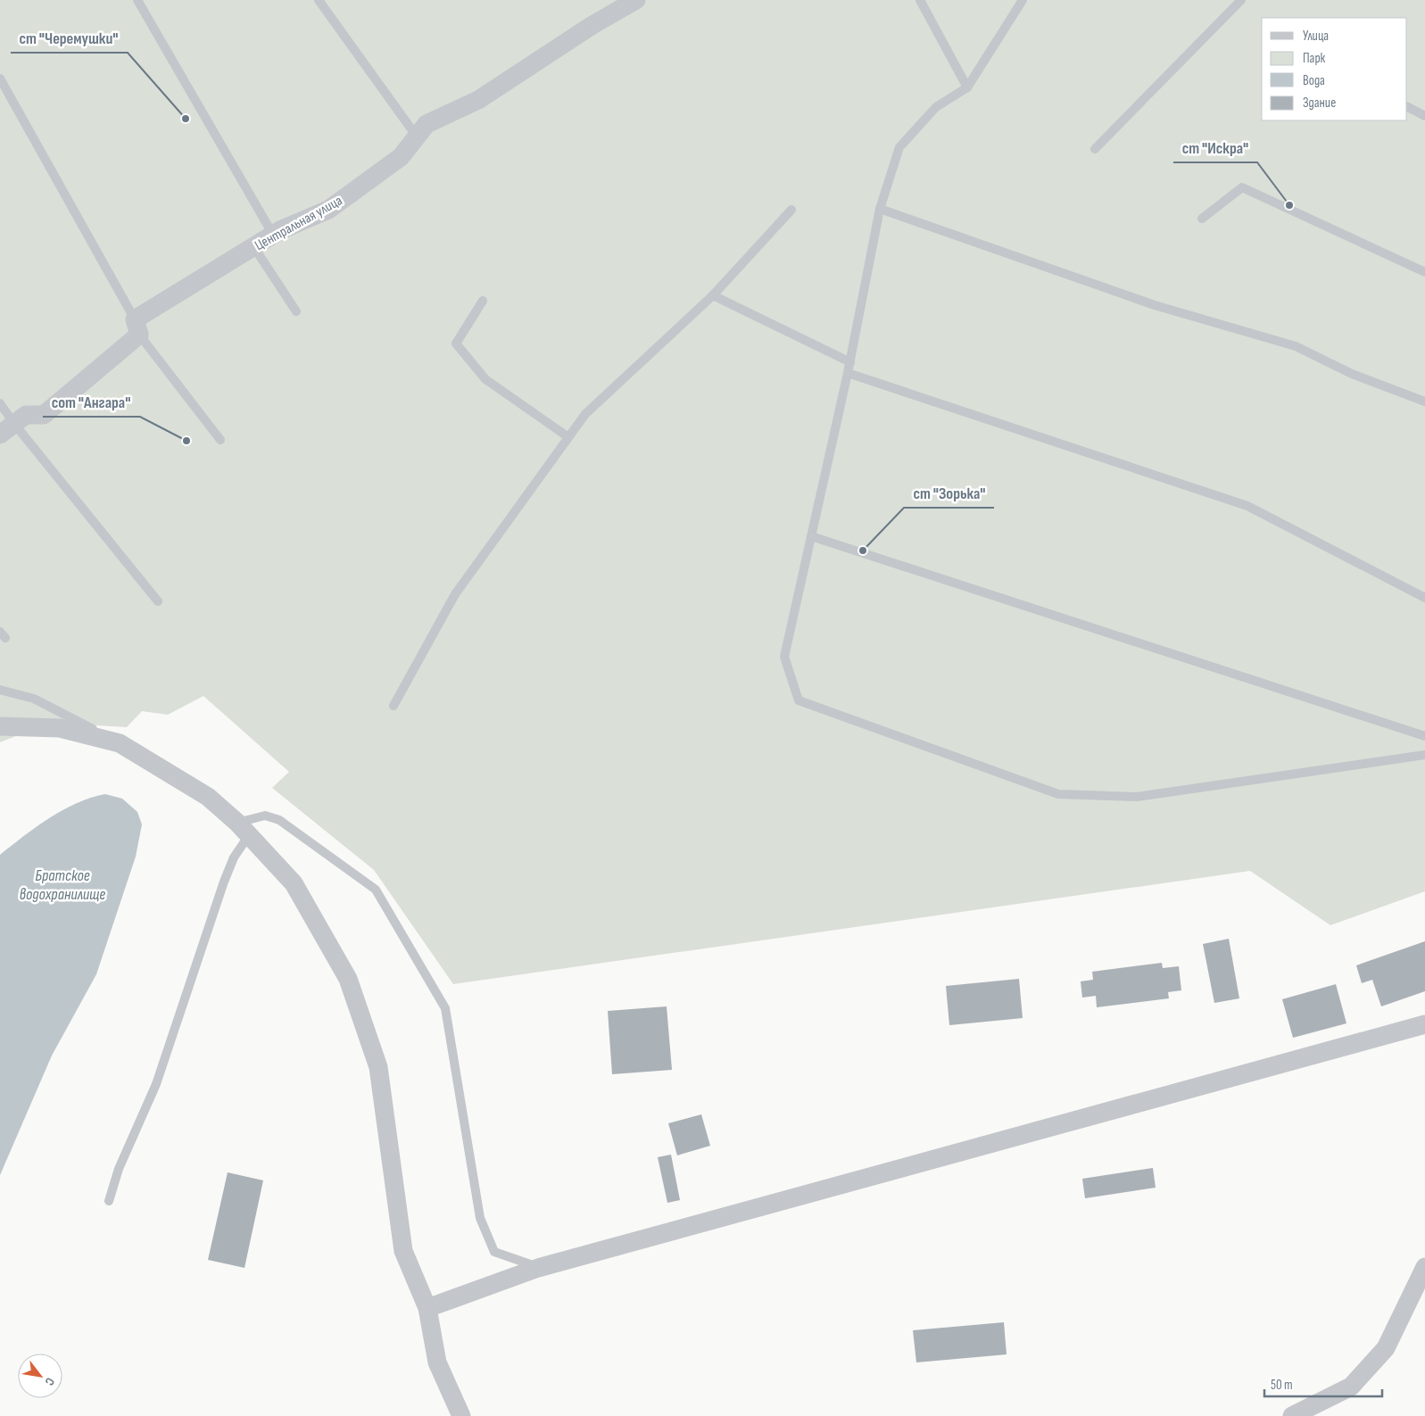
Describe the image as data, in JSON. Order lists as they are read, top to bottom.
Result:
{
  "streets": {
    "street": ["Центральная улица"]
  },
  "water": ["Братское водохранилище"],
  "places": [
    "ст \"Черемушки\"",
    "ст \"Искра\"",
    "сот \"Ангара\"",
    "ст \"Зорька\""
  ],
  "legend": [
    "Улица",
    "Парк",
    "Вода",
    "Здание"
  ],
  "scale_bar": "50 m",
  "north": "bottom right"
}
